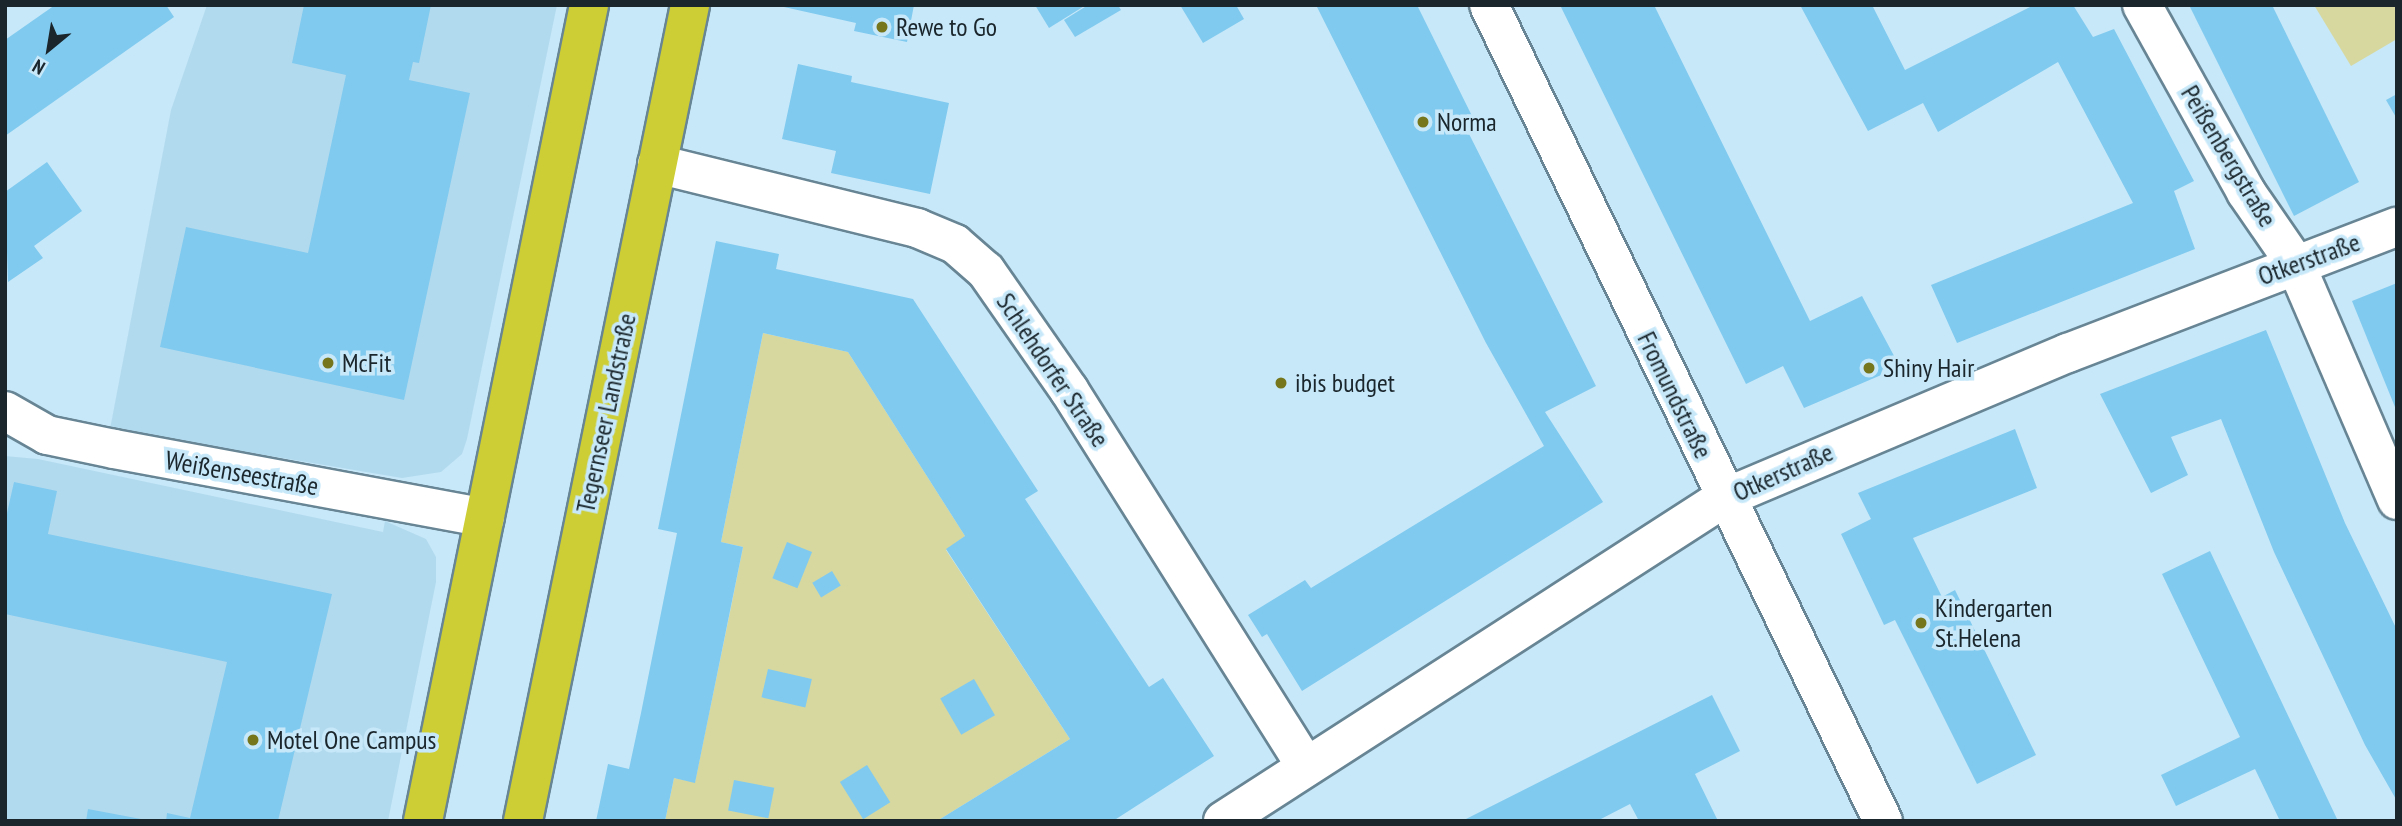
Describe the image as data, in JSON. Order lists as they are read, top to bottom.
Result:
{
  "streets": {
    "highway": ["Tegernseer Landstraße"],
    "street": [
      "Peißenbergstraße",
      "Otkerstraße",
      "Schlehdorfer Straße",
      "Fromundstraße",
      "Weißenseestraße"
    ]
  },
  "crossings": [
    ["Peißenbergstraße", "Otkerstraße"],
    ["Otkerstraße", "Schlehdorfer Straße"],
    ["Otkerstraße", "Fromundstraße"],
    ["Schlehdorfer Straße", "Tegernseer Landstraße"]
  ],
  "places": [
    "Rewe to Go",
    "Norma",
    "McFit",
    "Shiny Hair",
    "ibis budget",
    "Kindergarten St.Helena",
    "Motel One Campus"
  ],
  "north": "bottom left"
}
